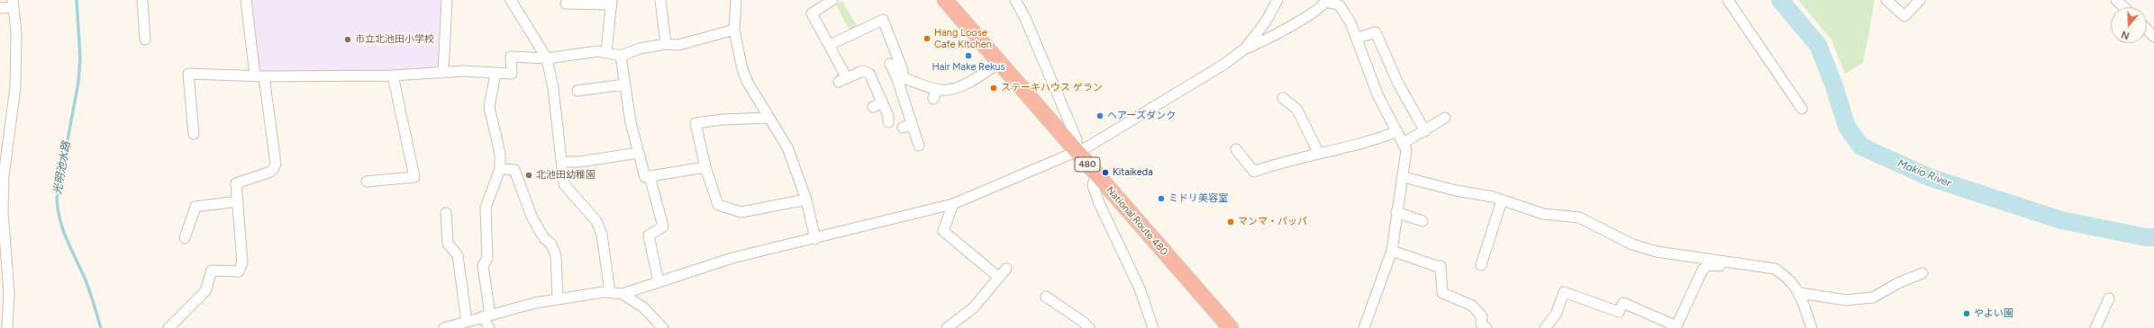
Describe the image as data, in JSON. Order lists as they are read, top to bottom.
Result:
{
  "streets": {
    "highway": ["480", "National Route 480"]
  },
  "water": ["光明池水路", "Makio River"],
  "places": [
    "Hang Loose Cafe Kitchen",
    "市立北池田小学校",
    "Hair Make Rekus",
    "ステーキハウス ゲラン",
    "ヘアーズダンク",
    "Kitaikeda",
    "北池田幼稚園",
    "ミドリ美容室",
    "マンマ・パッパ",
    "やよい園"
  ],
  "north": "bottom"
}
